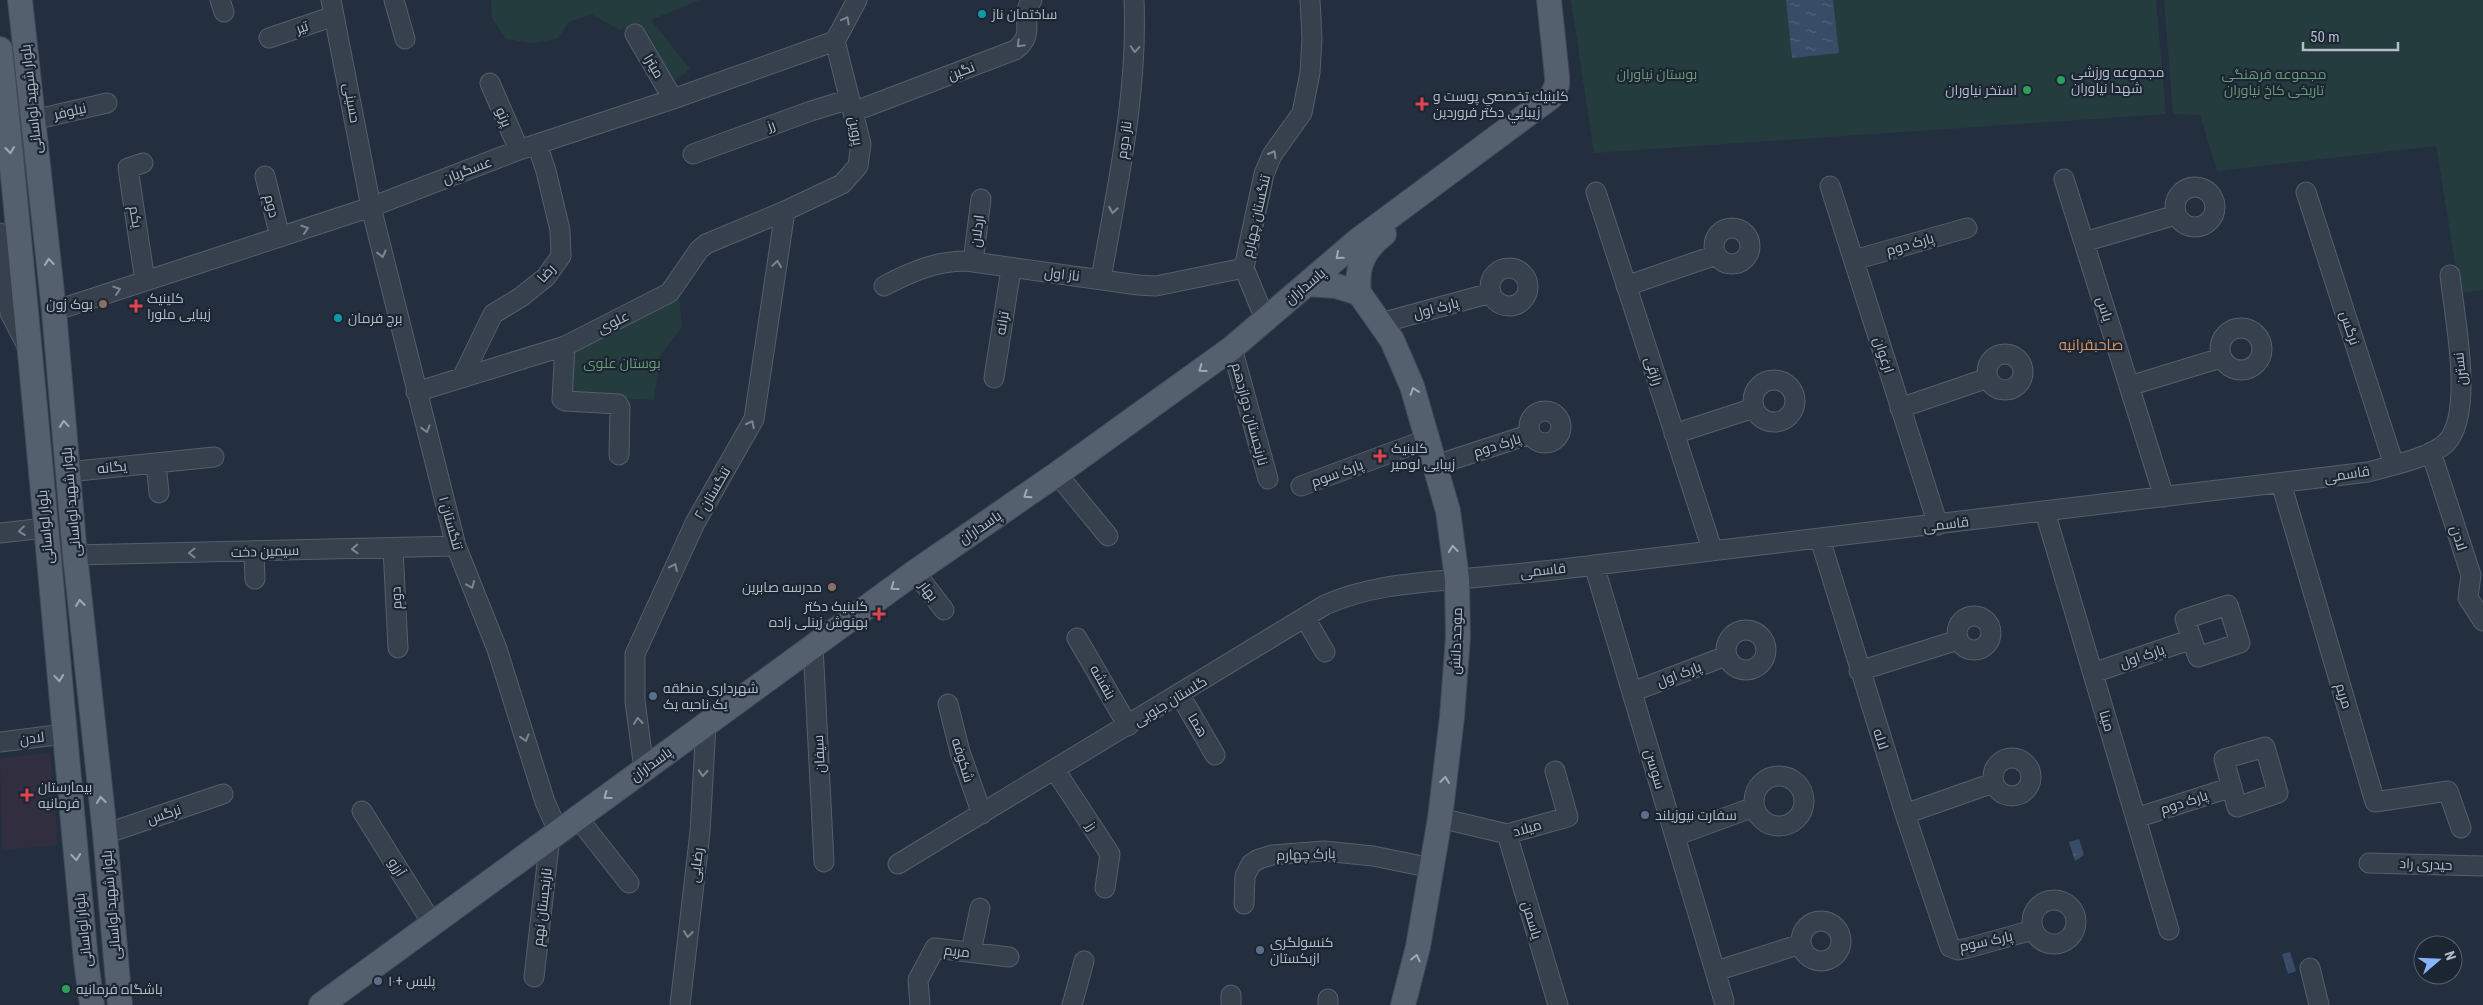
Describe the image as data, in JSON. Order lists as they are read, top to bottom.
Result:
{
  "streets": {
    "main road": [
      "بلوار شهید لواسانی",
      "پاسداران",
      "بلوار لواسانی",
      "موحد دانش"
    ],
    "street": [
      "تیر",
      "میترا",
      "نگین",
      "حسینی",
      "نیلوفر",
      "پرتو",
      "رز",
      "پروین",
      "ناز دوم",
      "عسگریان",
      "دوم",
      "تنگستان چهارم",
      "یکم",
      "اردلان",
      "پارک دوم",
      "رضا",
      "ناز اول",
      "پارک اول",
      "یاس",
      "علوی",
      "ترانه",
      "نرگس",
      "ارغوان",
      "نسترن",
      "رازقی",
      "نارنجستان دوازدهم",
      "یگانه",
      "پارک سوم",
      "قاسمی",
      "تنگستان ۲",
      "تنگستان ۱",
      "لادن",
      "سیمین دخت",
      "بهار",
      "بنفشه",
      "مریم",
      "گلستان جنوبی",
      "مینا",
      "هما",
      "لاله",
      "سیفان",
      "شکوفه",
      "سوسن",
      "میلاد",
      "پارک چهارم",
      "حیدری راد",
      "رضایی",
      "آرزو",
      "نارنجستان نهم",
      "یاسمن"
    ]
  },
  "crossings": [
    ["تیر", "حسینی"],
    ["میترا", "عسگریان"],
    ["نگین", "رز"],
    ["نگین", "پروین"],
    ["بلوار شهید لواسانی", "نیلوفر"],
    ["بلوار شهید لواسانی", "عسگریان"],
    ["بلوار شهید لواسانی", "نرگس"],
    ["بلوار شهید لواسانی", "یگانه"],
    ["بلوار شهید لواسانی", "سیمین دخت"],
    ["حسینی", "عسگریان"],
    ["حسینی", "تنگستان ۱"],
    ["پرتو", "عسگریان"],
    ["رز", "پروین"],
    ["رز", "گلستان جنوبی"],
    ["پروین", "عسگریان"],
    ["پروین", "علوی"],
    ["پروین", "تنگستان ۲"],
    ["ناز دوم", "ناز اول"],
    ["عسگریان", "دوم"],
    ["عسگریان", "یکم"],
    ["عسگریان", "رضا"],
    ["عسگریان", "تنگستان ۱"],
    ["دوم", "سیمین دخت"],
    ["تنگستان چهارم", "ناز اول"],
    ["تنگستان چهارم", "پاسداران"],
    ["اردلان", "ناز اول"],
    ["پارک دوم", "ارغوان"],
    ["پارک دوم", "موحد دانش"],
    ["پارک دوم", "مینا"],
    ["رضا", "علوی"],
    ["ناز اول", "ترانه"],
    ["پاسداران", "نارنجستان دوازدهم"],
    ["پاسداران", "تنگستان ۲"],
    ["پاسداران", "تنگستان ۱"],
    ["پاسداران", "بهار"],
    ["پاسداران", "سیفان"],
    ["پاسداران", "رضایی"],
    ["پاسداران", "آرزو"],
    ["پاسداران", "نارنجستان نهم"],
    ["پارک اول", "موحد دانش"],
    ["پارک اول", "مینا"],
    ["پارک اول", "سوسن"],
    ["یاس", "قاسمی"],
    ["علوی", "تنگستان ۲"],
    ["علوی", "تنگستان ۱"],
    ["نرگس", "قاسمی"],
    ["ارغوان", "قاسمی"],
    ["نسترن", "قاسمی"],
    ["نسترن", "لادن"],
    ["رازقی", "قاسمی"],
    ["پارک سوم", "موحد دانش"],
    ["پارک سوم", "لاله"],
    ["قاسمی", "لادن"],
    ["قاسمی", "موحد دانش"],
    ["قاسمی", "مریم"],
    ["قاسمی", "گلستان جنوبی"],
    ["قاسمی", "مینا"],
    ["قاسمی", "لاله"],
    ["قاسمی", "سوسن"],
    ["تنگستان ۱", "سیمین دخت"],
    ["تنگستان ۱", "نارنجستان نهم"],
    ["بلوار لواسانی", "لادن"],
    ["موحد دانش", "گلستان جنوبی"],
    ["موحد دانش", "میلاد"],
    ["موحد دانش", "پارک چهارم"],
    ["بنفشه", "گلستان جنوبی"],
    ["گلستان جنوبی", "هما"],
    ["گلستان جنوبی", "شکوفه"],
    ["میلاد", "یاسمن"]
  ],
  "one_way": [
    "نگین",
    "بلوار شهید لواسانی",
    "ناز دوم",
    "تنگستان چهارم",
    "پاسداران",
    "تنگستان ۲",
    "تنگستان ۱",
    "بلوار لواسانی",
    "سیمین دخت",
    "موحد دانش",
    "رضایی"
  ],
  "districts": ["صاحبقرانیه"],
  "parks": ["بوستان نیاوران", "مجموعه فرهنگی تاریخی کاخ نیاوران", "بوستان علوی"],
  "places": {
    "other": [
      "ساختمان ناز",
      "مجموعه ورزشی شهدا نیاوران",
      "استخر نیاوران",
      "بوک زون",
      "برج فرمان",
      "مدرسه صابرین",
      "شهرداری منطقه یک ناحیه یک",
      "سفارت نیوزیلند",
      "کنسولگری ازبکستان",
      "پلیس +١٠",
      "باشگاه فرمانیه"
    ],
    "health": [
      "كلينيك تخصصي پوست و زيبايي دكتر فروردين",
      "کلینیک زیبایی ملورا",
      "کلینیک زیبایی لومیر",
      "کلینیک دکتر بهنوش زینلی زاده",
      "بیمارستان فرمانیه"
    ]
  },
  "scale_bar": "50 m",
  "north": "right"
}
